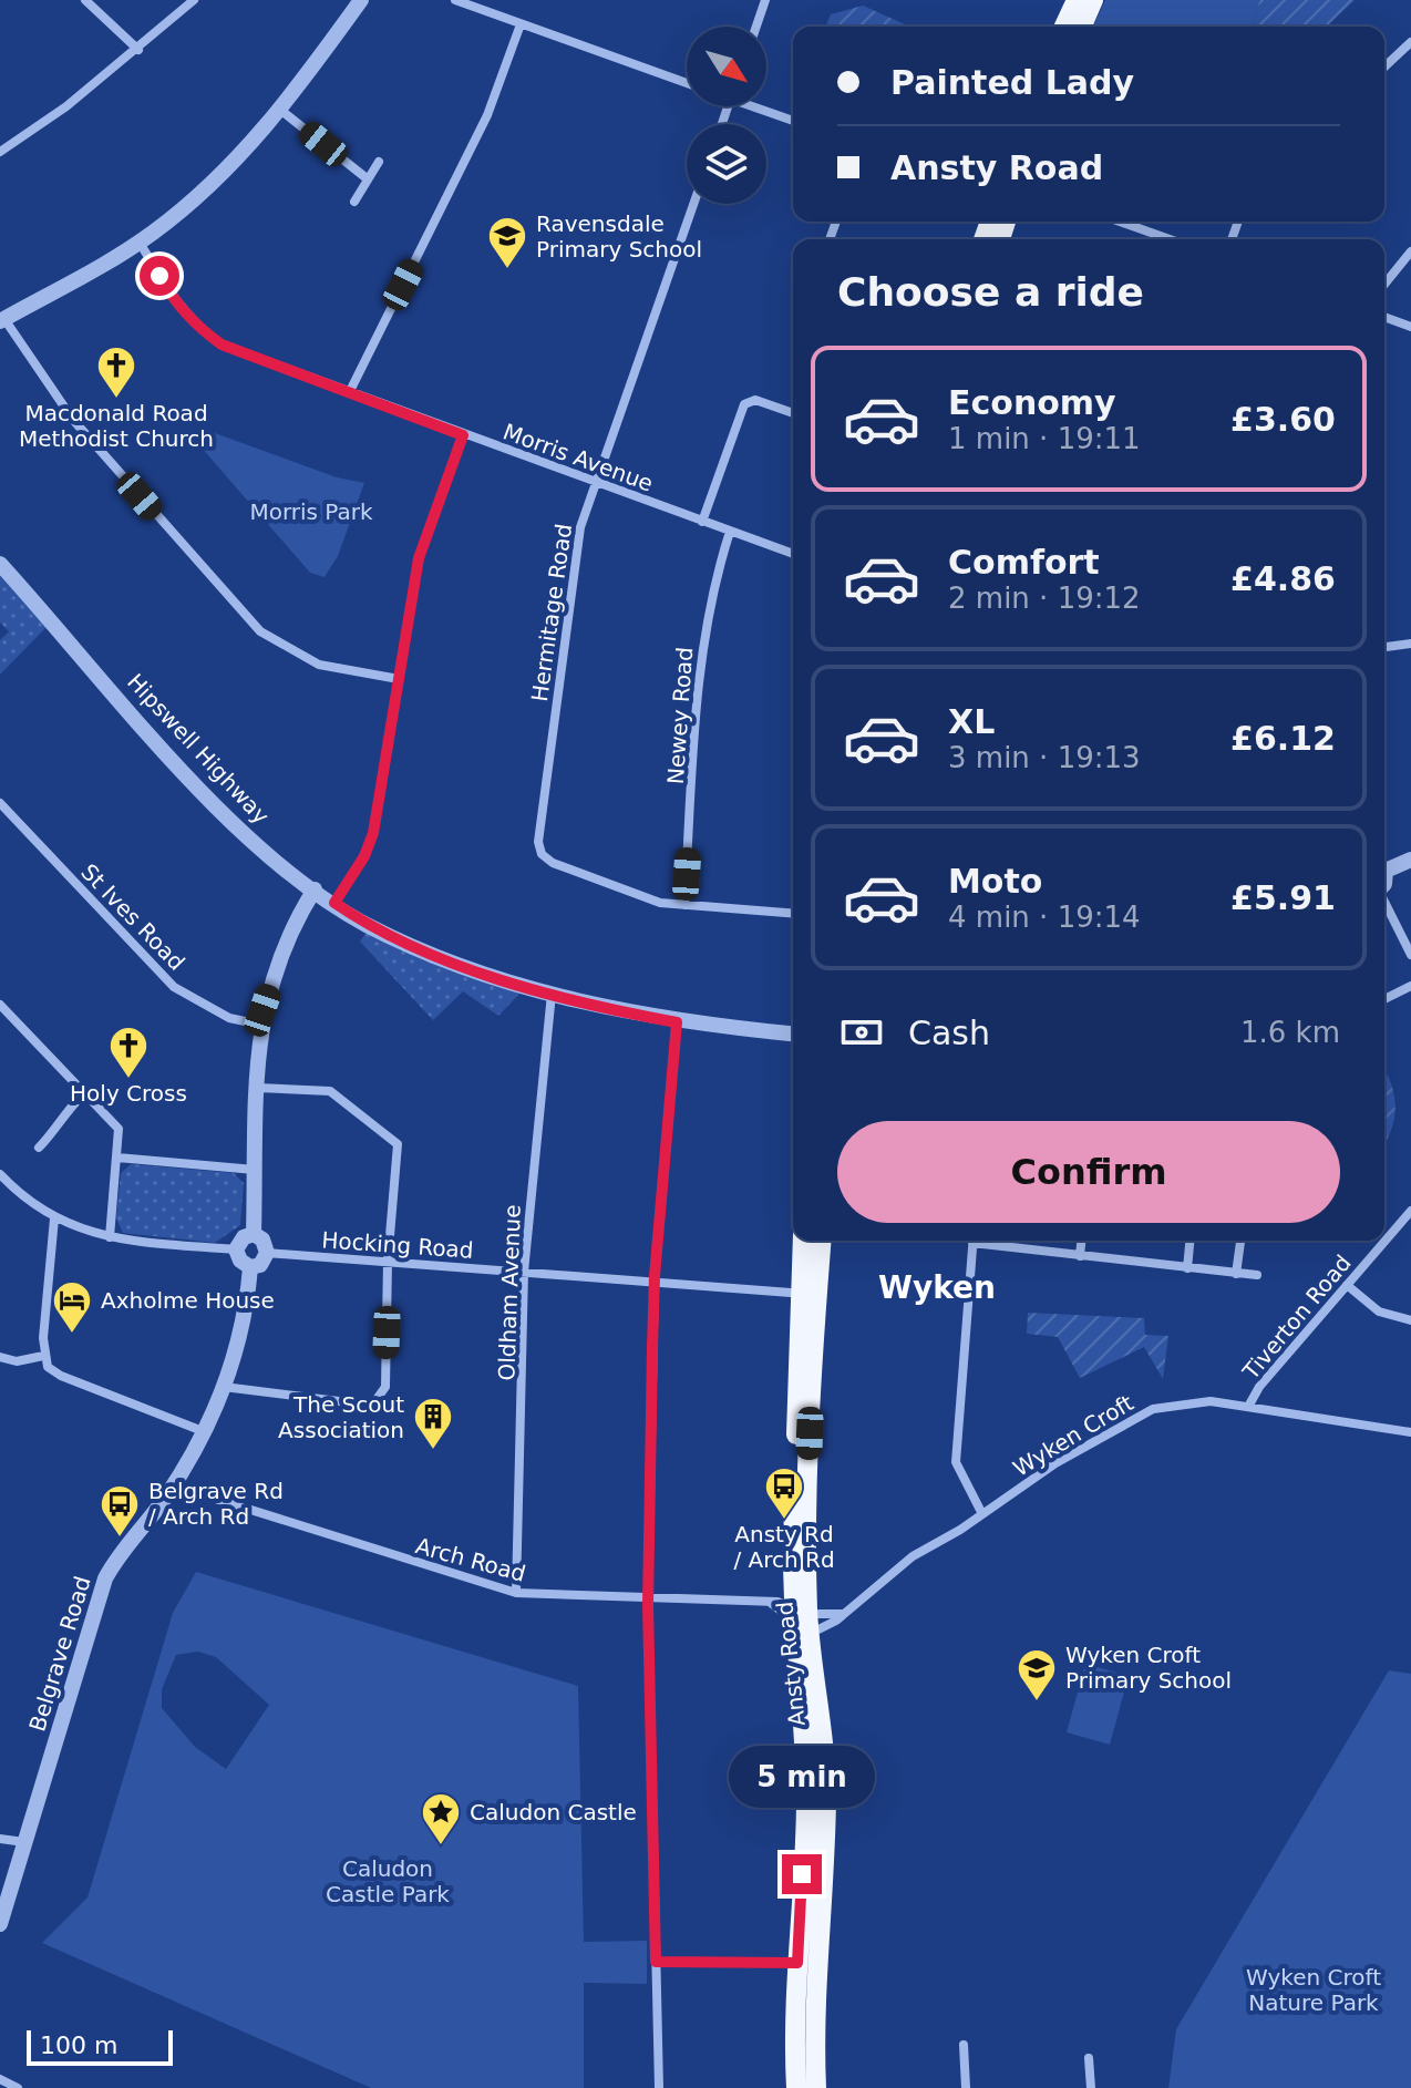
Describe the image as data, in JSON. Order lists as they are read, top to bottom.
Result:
{
  "streets": {
    "highway": ["Ansty Road"],
    "street": [
      "Morris Avenue",
      "Hermitage Road",
      "Newey Road",
      "Hipswell Highway",
      "St Ives Road",
      "Hocking Road",
      "Oldham Avenue",
      "Tiverton Road",
      "Wyken Croft",
      "Arch Road",
      "Belgrave Road"
    ]
  },
  "crossings": [
    ["Morris Avenue", "Hermitage Road"],
    ["Morris Avenue", "Newey Road"],
    ["Hermitage Road", "Newey Road"],
    ["Hipswell Highway", "Oldham Avenue"],
    ["Hocking Road", "Oldham Avenue"],
    ["Hocking Road", "Belgrave Road"],
    ["Hocking Road", "Ansty Road"],
    ["Oldham Avenue", "Arch Road"],
    ["Tiverton Road", "Wyken Croft"],
    ["Wyken Croft", "Arch Road"],
    ["Wyken Croft", "Ansty Road"],
    ["Arch Road", "Belgrave Road"],
    ["Arch Road", "Ansty Road"]
  ],
  "districts": ["Wyken"],
  "parks": ["Morris Park", "Caludon Castle Park", "Wyken Croft Nature Park"],
  "places": {
    "school or university": ["Ravensdale Primary School", "Wyken Croft Primary School"],
    "church": ["Macdonald Road Methodist Church", "Holy Cross"],
    "hotel": ["Axholme House"],
    "building": ["The Scout Association"],
    "bus stop": ["Ansty Rd / Arch Rd", "Belgrave Rd / Arch Rd"],
    "place": ["Caludon Castle"]
  },
  "scale_bar": "100 m",
  "north": "bottom right",
  "page": {
    "banner": ["Painted Lady", "Ansty Road"],
    "heading": "Choose a ride",
    "list": [
      {
        "name": "Economy",
        "note": "1 min · 19:11",
        "value": "£3.60"
      },
      {
        "name": "Comfort",
        "note": "2 min · 19:12",
        "value": "£4.86"
      },
      {
        "name": "XL",
        "note": "3 min · 19:13",
        "value": "£6.12"
      },
      {
        "name": "Moto",
        "note": "4 min · 19:14",
        "value": "£5.91"
      }
    ],
    "pay": ["Cash", "1.6 km"],
    "buttons": "Confirm",
    "bubble": "5 min",
    "scale": "100 m"
  }
}
